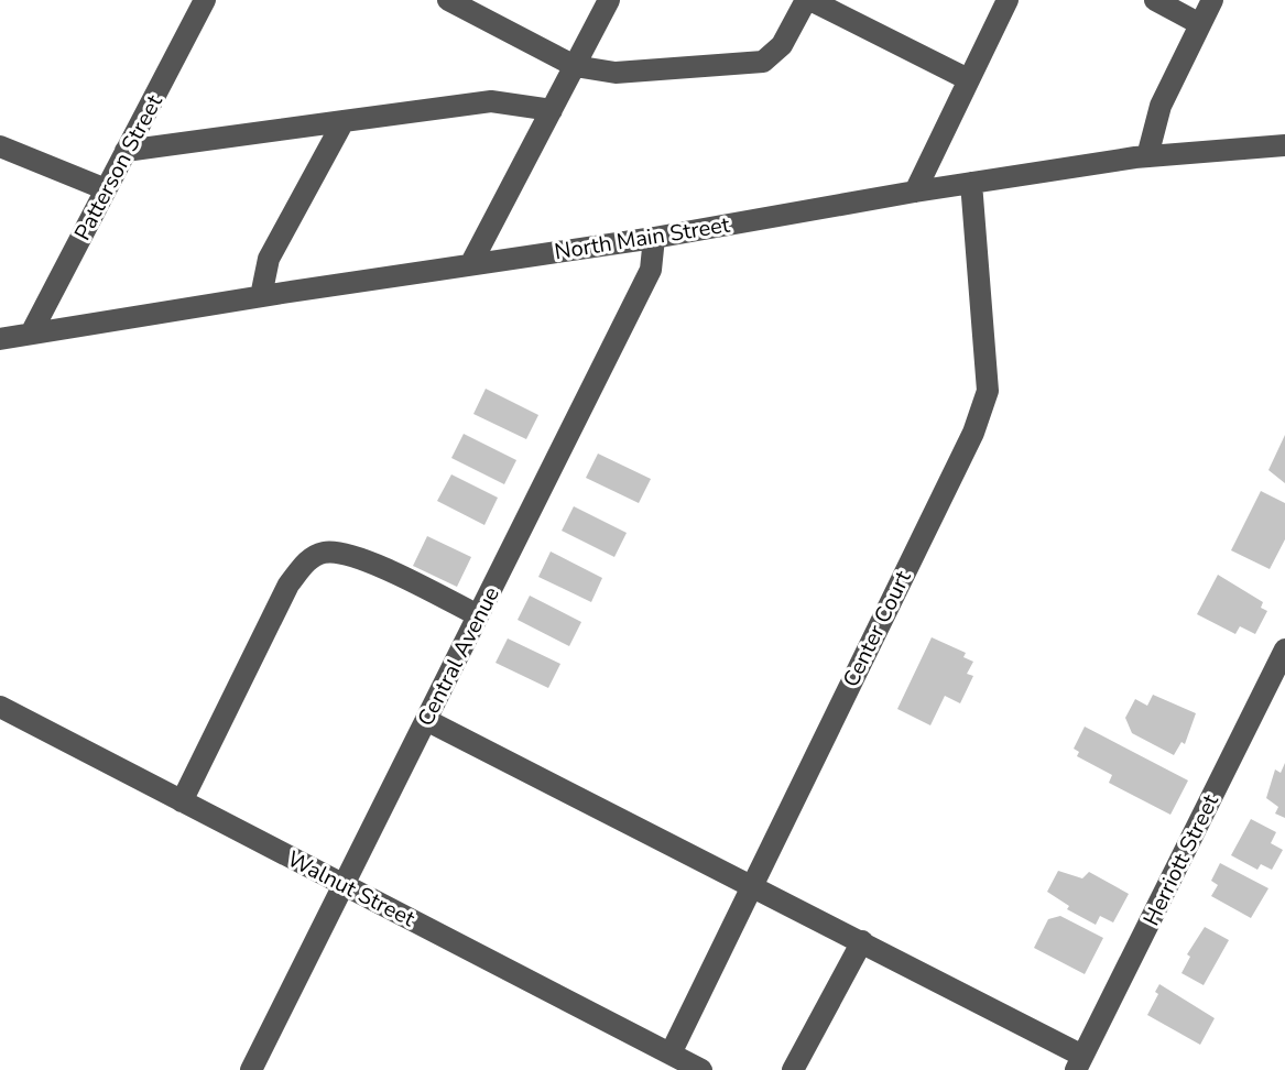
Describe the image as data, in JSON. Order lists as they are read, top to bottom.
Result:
{
  "streets": {
    "street": [
      "Patterson Street",
      "North Main Street",
      "Center Court",
      "Central Avenue",
      "Herriott Street",
      "Walnut Street"
    ]
  },
  "crossings": [
    ["Patterson Street", "North Main Street"],
    ["North Main Street", "Center Court"],
    ["North Main Street", "Central Avenue"],
    ["Center Court", "Walnut Street"],
    ["Central Avenue", "Walnut Street"]
  ]
}
